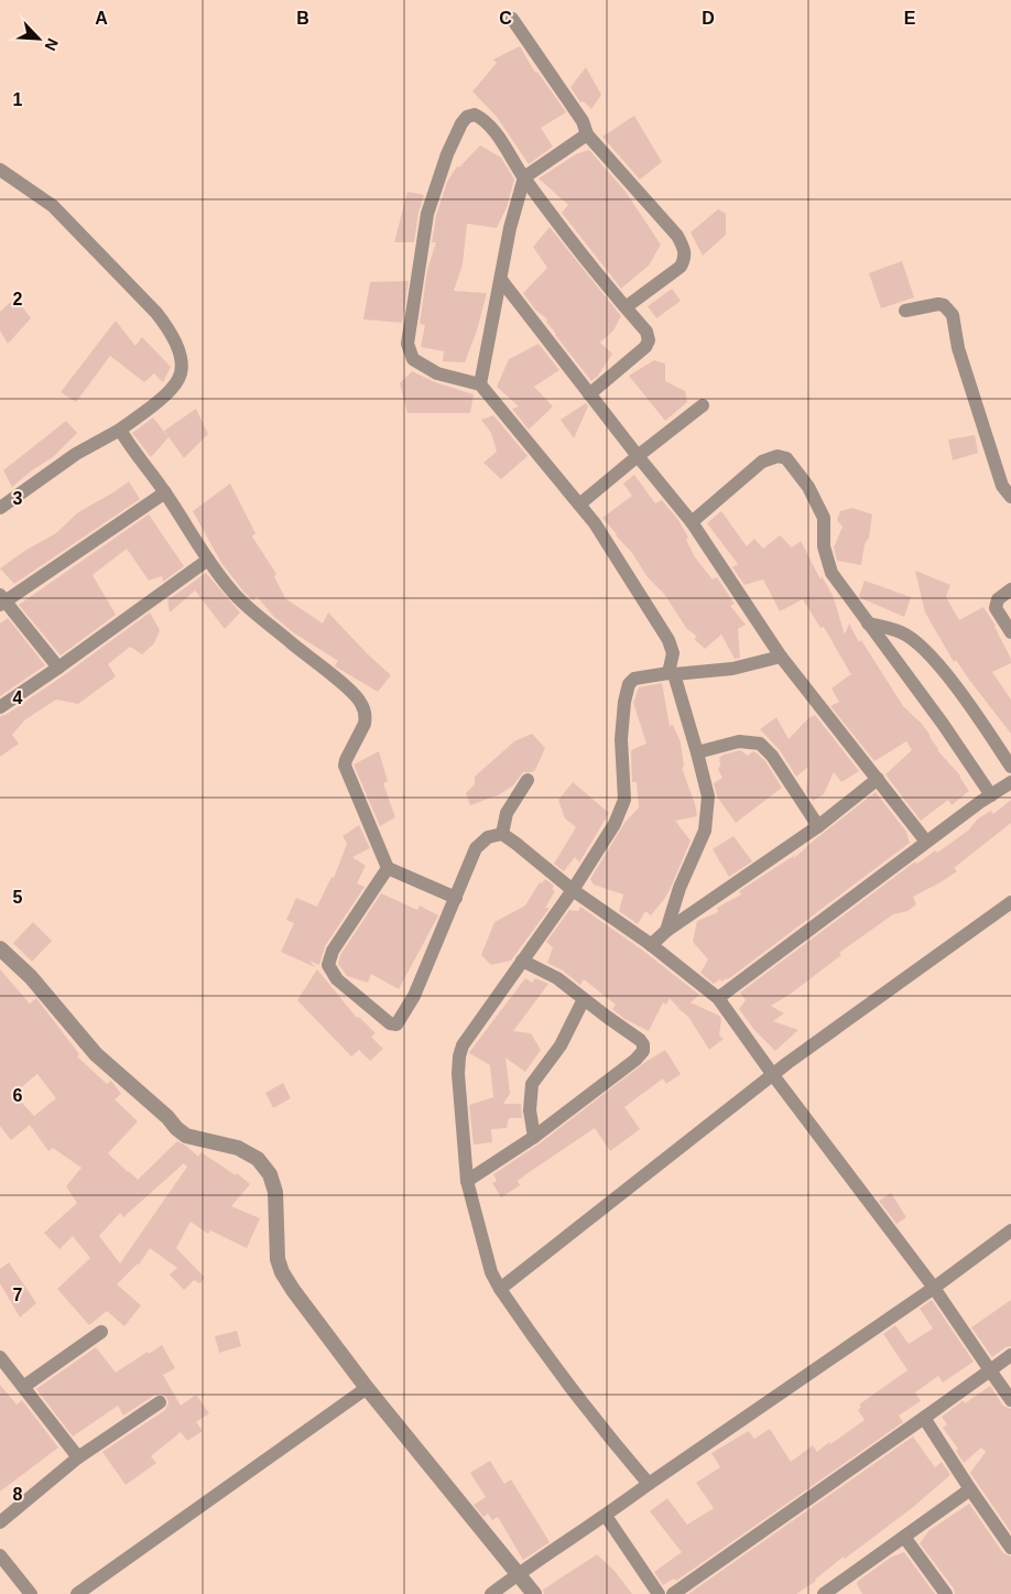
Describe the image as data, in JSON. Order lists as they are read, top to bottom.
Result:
{
  "north": "bottom right",
  "grid": {
    "columns": [
      "A",
      "B",
      "C",
      "D",
      "E"
    ],
    "rows": [
      "1",
      "2",
      "3",
      "4",
      "5",
      "6",
      "7",
      "8"
    ]
  }
}
